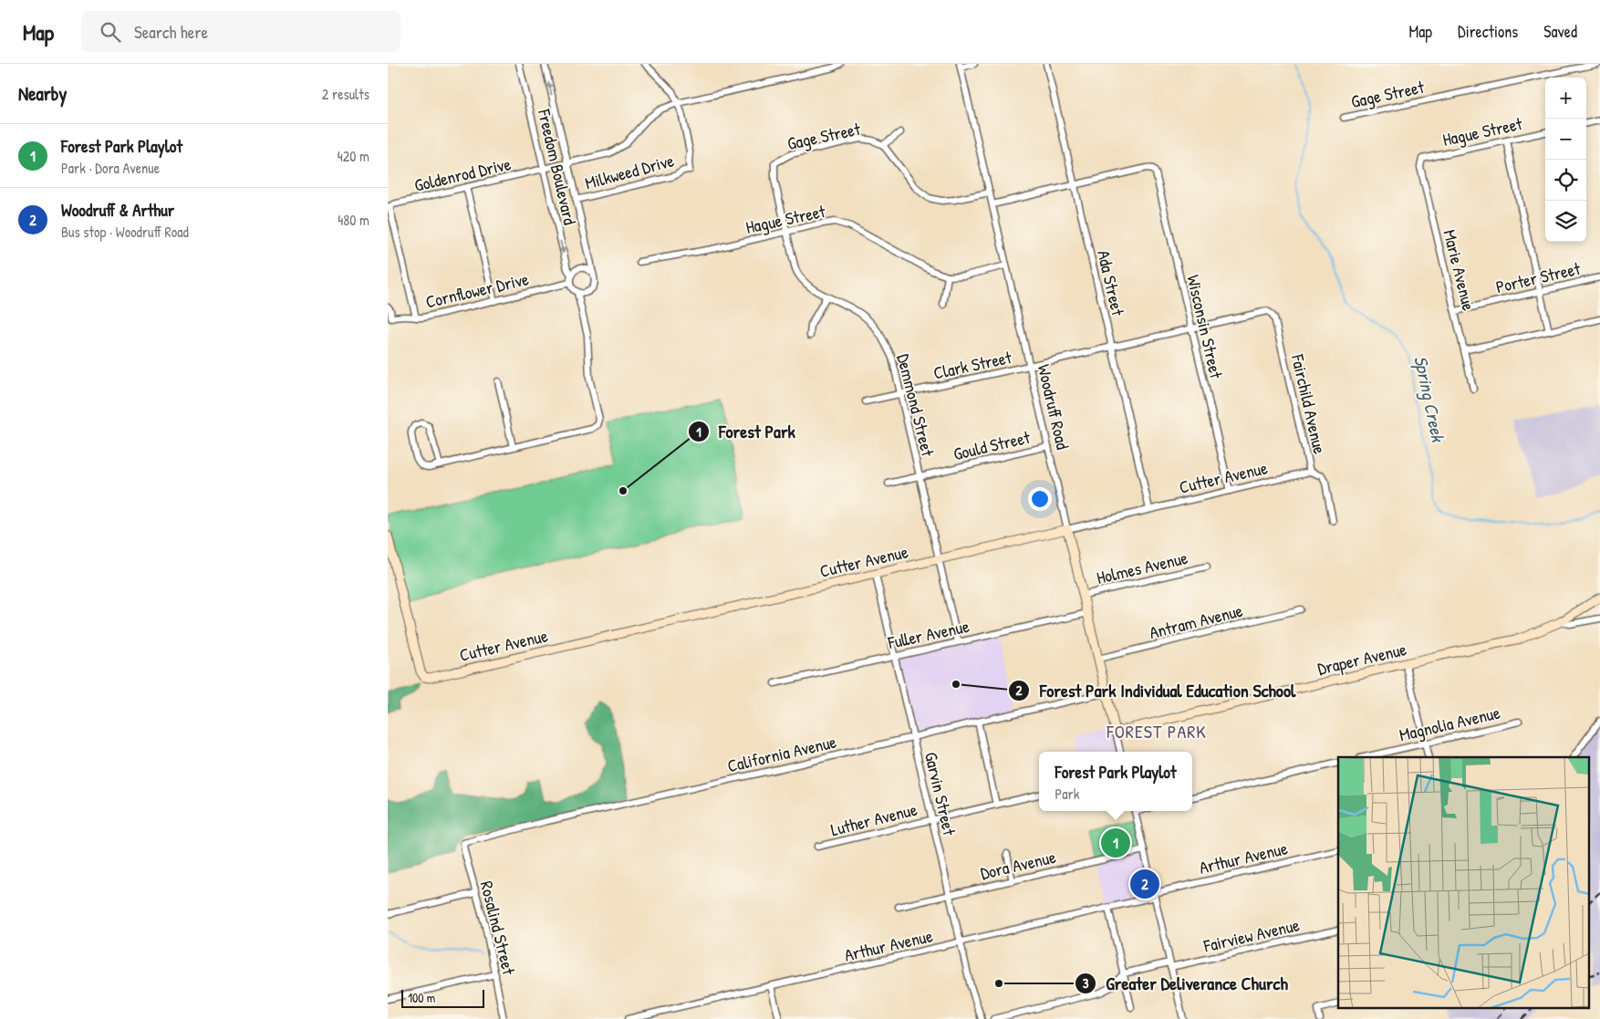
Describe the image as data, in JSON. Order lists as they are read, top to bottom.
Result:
{
  "streets": {
    "street": [
      "Gage Street",
      "Hague Street",
      "Freedom Boulevard",
      "Milkweed Drive",
      "Goldenrod Drive",
      "Marie Avenue",
      "Porter Street",
      "Ada Street",
      "Cornflower Drive",
      "Wisconsin Street",
      "Clark Street",
      "Fairchild Avenue",
      "Demmond Street",
      "Woodruff Road",
      "Gould Street",
      "Cutter Avenue",
      "Holmes Avenue",
      "Antram Avenue",
      "Fuller Avenue",
      "Draper Avenue",
      "Magnolia Avenue",
      "California Avenue",
      "Garvin Street",
      "Luther Avenue",
      "Arthur Avenue",
      "Dora Avenue",
      "Rosalind Street",
      "Fairview Avenue"
    ]
  },
  "crossings": [
    ["Gage Street", "Demmond Street"],
    ["Gage Street", "Woodruff Road"],
    ["Hague Street", "Marie Avenue"],
    ["Hague Street", "Demmond Street"],
    ["Hague Street", "Woodruff Road"],
    ["Freedom Boulevard", "Milkweed Drive"],
    ["Freedom Boulevard", "Goldenrod Drive"],
    ["Freedom Boulevard", "Cornflower Drive"],
    ["Milkweed Drive", "Goldenrod Drive"],
    ["Marie Avenue", "Porter Street"],
    ["Ada Street", "Wisconsin Street"],
    ["Ada Street", "Clark Street"],
    ["Ada Street", "Cutter Avenue"],
    ["Wisconsin Street", "Clark Street"],
    ["Wisconsin Street", "Cutter Avenue"],
    ["Clark Street", "Fairchild Avenue"],
    ["Clark Street", "Demmond Street"],
    ["Clark Street", "Woodruff Road"],
    ["Fairchild Avenue", "Cutter Avenue"],
    ["Demmond Street", "Gould Street"],
    ["Demmond Street", "Cutter Avenue"],
    ["Demmond Street", "Fuller Avenue"],
    ["Woodruff Road", "Gould Street"],
    ["Woodruff Road", "Cutter Avenue"],
    ["Woodruff Road", "Holmes Avenue"],
    ["Woodruff Road", "Antram Avenue"],
    ["Woodruff Road", "Fuller Avenue"],
    ["Woodruff Road", "Draper Avenue"],
    ["Woodruff Road", "California Avenue"],
    ["Cutter Avenue", "Garvin Street"],
    ["Fuller Avenue", "Garvin Street"],
    ["California Avenue", "Garvin Street"],
    ["California Avenue", "Rosalind Street"],
    ["Garvin Street", "Luther Avenue"],
    ["Garvin Street", "Arthur Avenue"],
    ["Garvin Street", "Dora Avenue"]
  ],
  "districts": ["FOREST PARK"],
  "water": ["Spring Creek"],
  "places": ["Forest Park", "Forest Park Individual Education School", "Greater Deliverance Church"],
  "scale_bar": "100 m",
  "page": {
    "header": "Map",
    "search": "Search here",
    "nav": ["Map", "Directions", "Saved"],
    "heading": ["Nearby", "2 results"],
    "map_buttons": ["+", "−"],
    "list": [
      {
        "mark": "1",
        "name": "Forest Park Playlot",
        "note": "Park · Dora Avenue",
        "value": "420 m"
      },
      {
        "mark": "2",
        "name": "Woodruff & Arthur",
        "note": "Bus stop · Woodruff Road",
        "value": "480 m"
      }
    ],
    "popup": ["Forest Park Playlot", "Park"],
    "pins": ["1", "2"],
    "scale": "100 m"
  }
}
